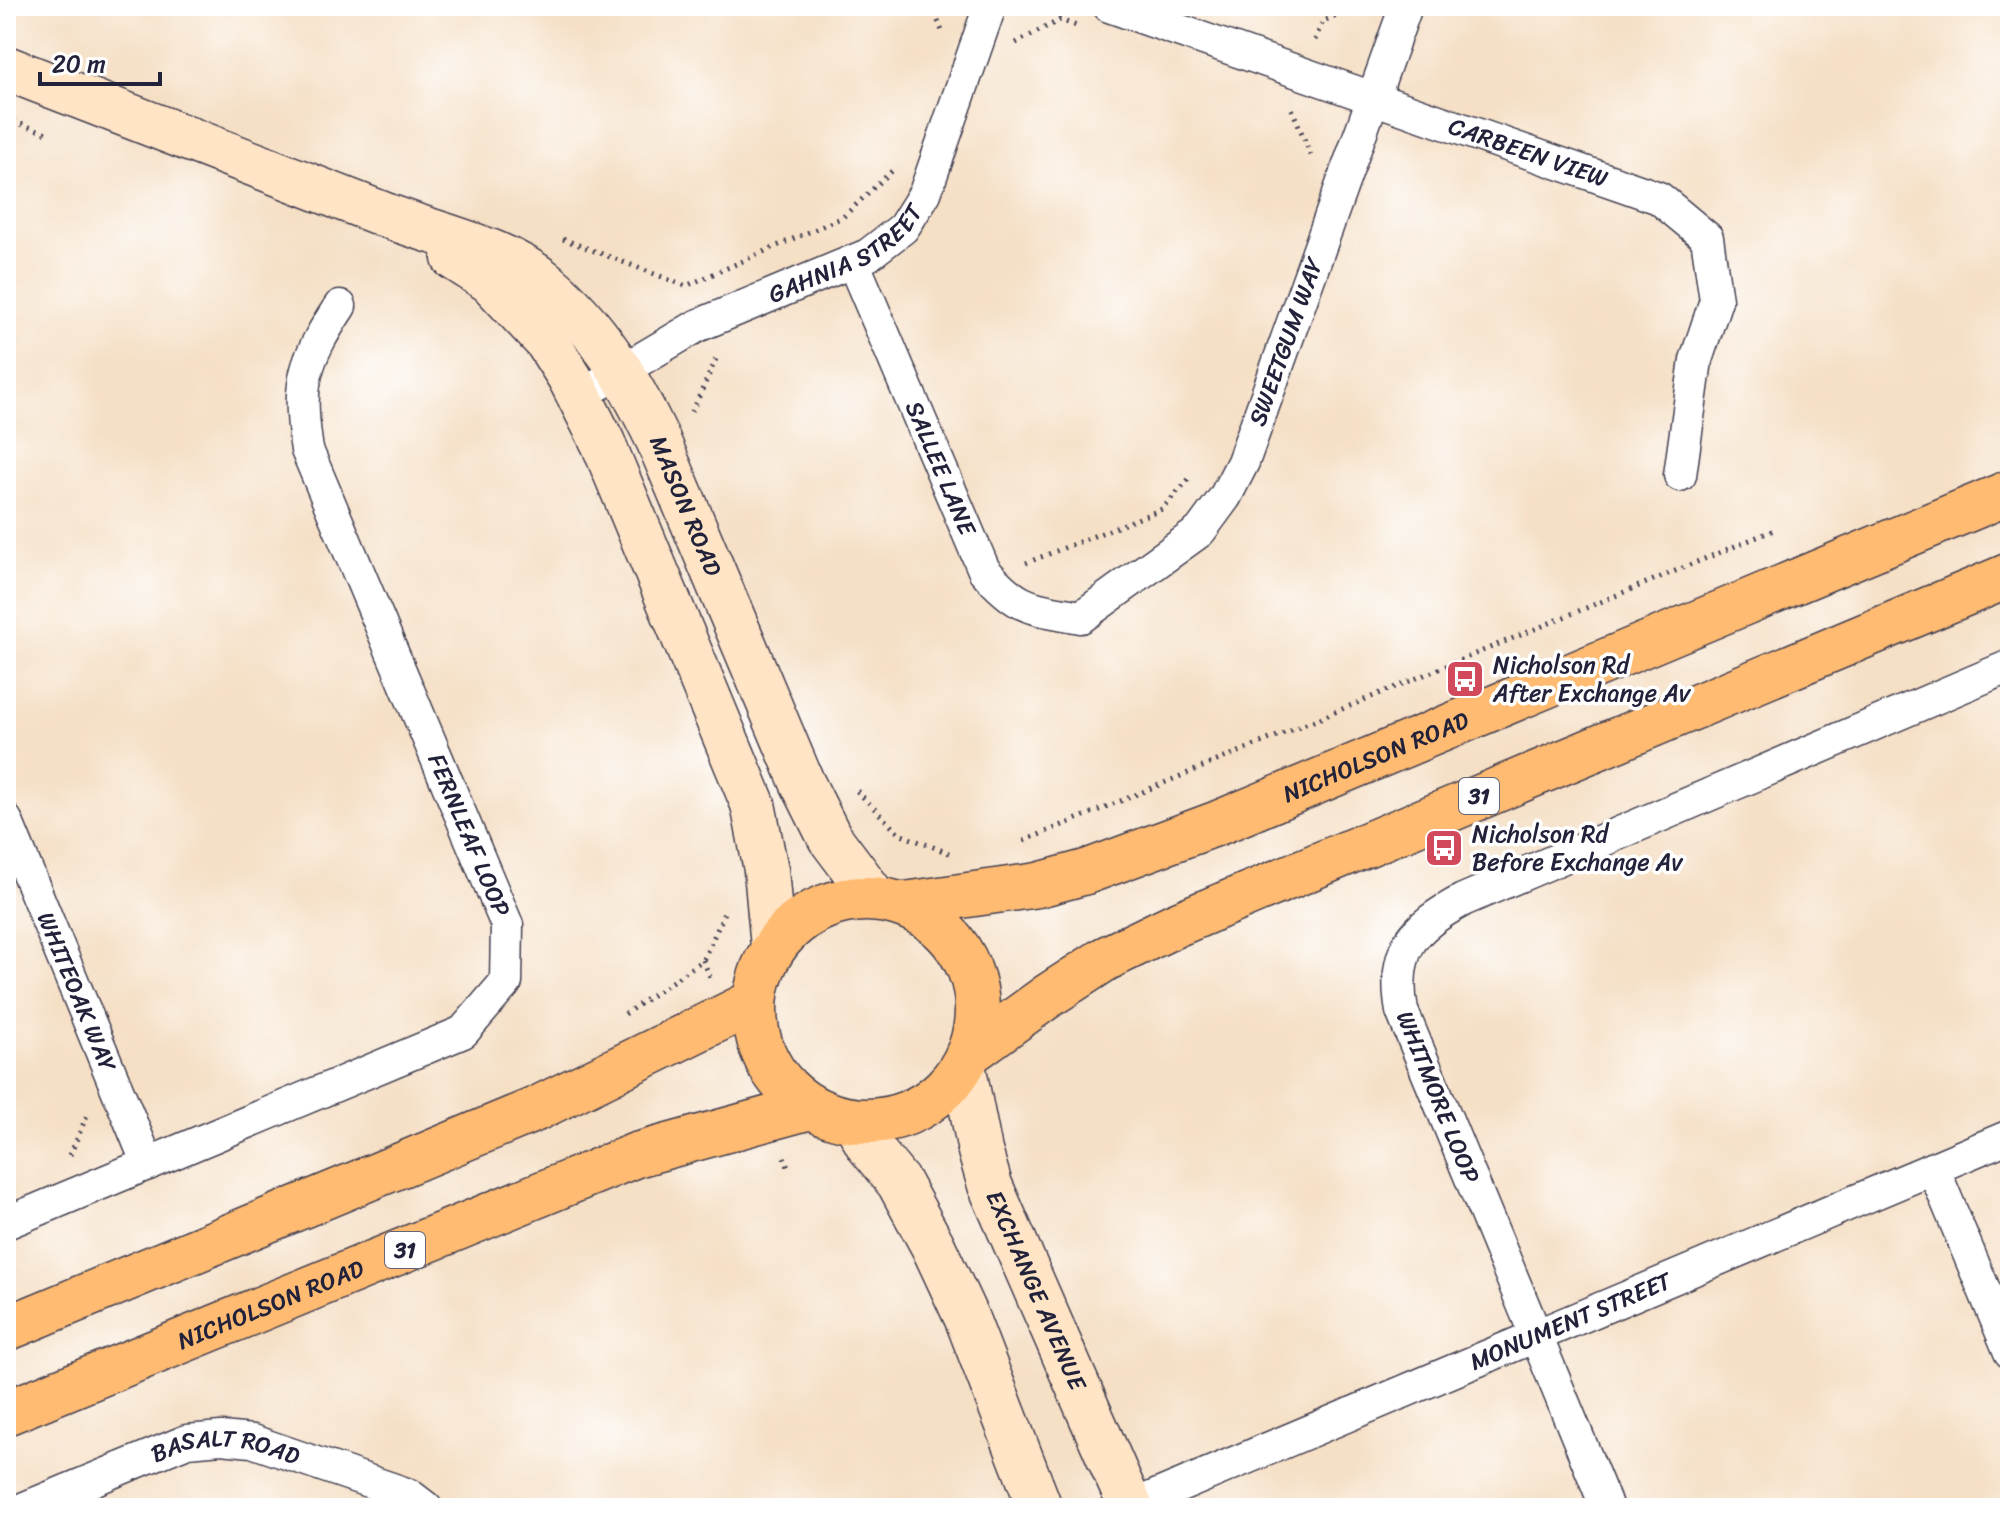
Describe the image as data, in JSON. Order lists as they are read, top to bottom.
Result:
{
  "streets": {
    "main road": ["NICHOLSON ROAD", "31"],
    "street": [
      "CARBEEN VIEW",
      "GAHNIA STREET",
      "SWEETGUM WAY",
      "SALLEE LANE",
      "MASON ROAD",
      "FERNLEAF LOOP",
      "WHITEOAK WAY",
      "WHITMORE LOOP",
      "EXCHANGE AVENUE",
      "MONUMENT STREET",
      "BASALT ROAD"
    ]
  },
  "crossings": [
    ["CARBEEN VIEW", "SWEETGUM WAY"],
    ["GAHNIA STREET", "SALLEE LANE"],
    ["GAHNIA STREET", "MASON ROAD"],
    ["SWEETGUM WAY", "SALLEE LANE"],
    ["MASON ROAD", "NICHOLSON ROAD"],
    ["MASON ROAD", "EXCHANGE AVENUE"],
    ["NICHOLSON ROAD", "EXCHANGE AVENUE"],
    ["FERNLEAF LOOP", "WHITEOAK WAY"],
    ["WHITMORE LOOP", "MONUMENT STREET"],
    ["EXCHANGE AVENUE", "MONUMENT STREET"]
  ],
  "places": {
    "bus stop": ["Nicholson Rd After Exchange Av", "Nicholson Rd Before Exchange Av"]
  },
  "scale_bar": "20 m"
}
